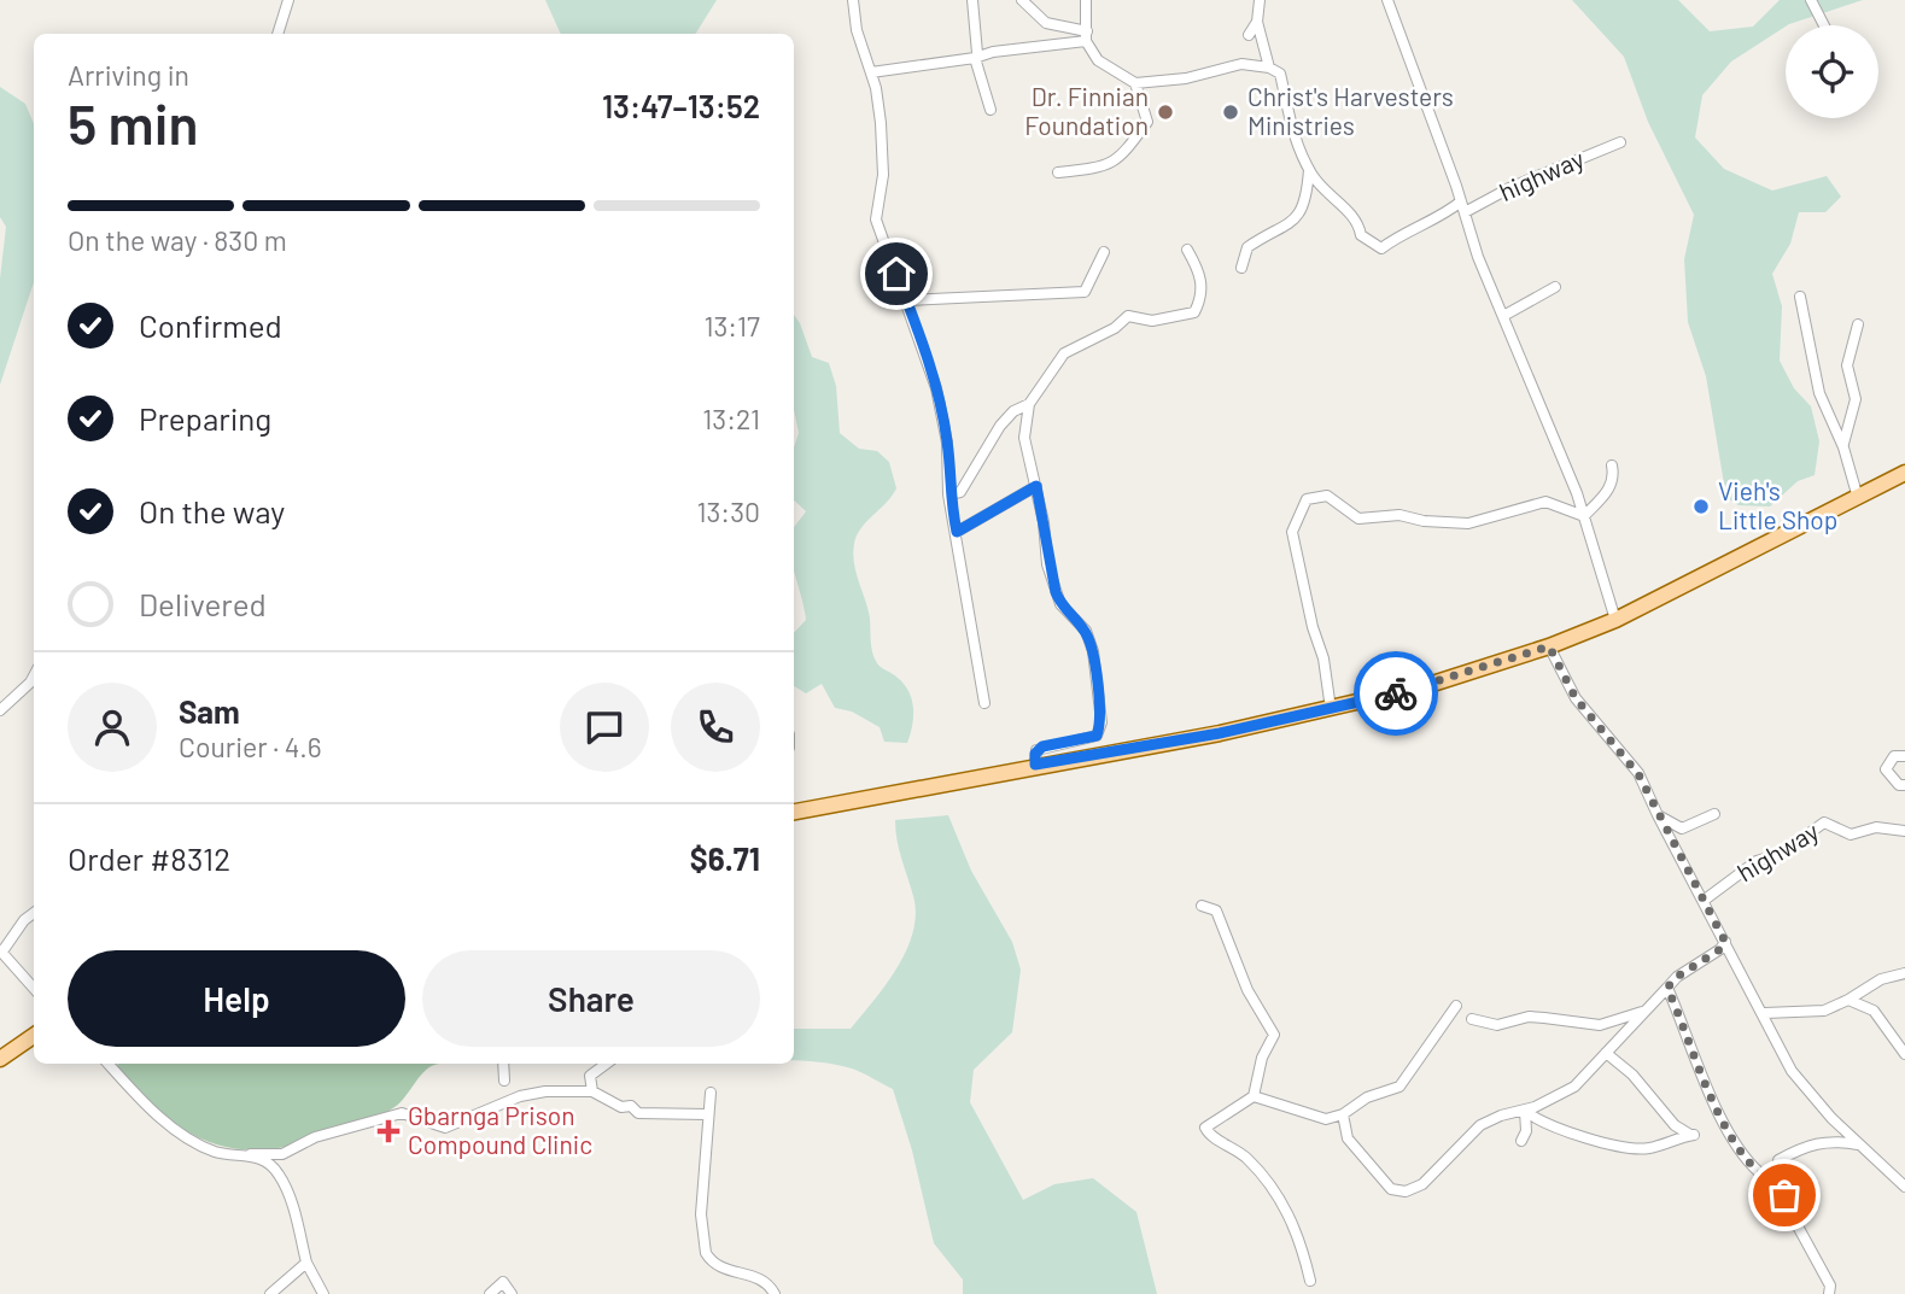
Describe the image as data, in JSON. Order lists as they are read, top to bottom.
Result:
{
  "streets": {
    "street": ["highway"]
  },
  "places": {
    "other": ["Dr. Finnian Foundation", "Christ's Harvesters Ministries", "Vieh's Little Shop"],
    "health": ["Gbarnga Prison Compound Clinic"]
  },
  "page": {
    "heading": ["5 min", "Arriving in", "13:47–13:52"],
    "panel": [
      "Sam",
      "Courier · 4.6",
      "Order #8312",
      "$6.71"
    ],
    "bar": "On the way · 830 m",
    "list": [
      ["Confirmed", "13:17"],
      ["Preparing", "13:21"],
      ["On the way", "13:30"],
      "Delivered"
    ],
    "buttons": ["Help", "Share"]
  }
}
